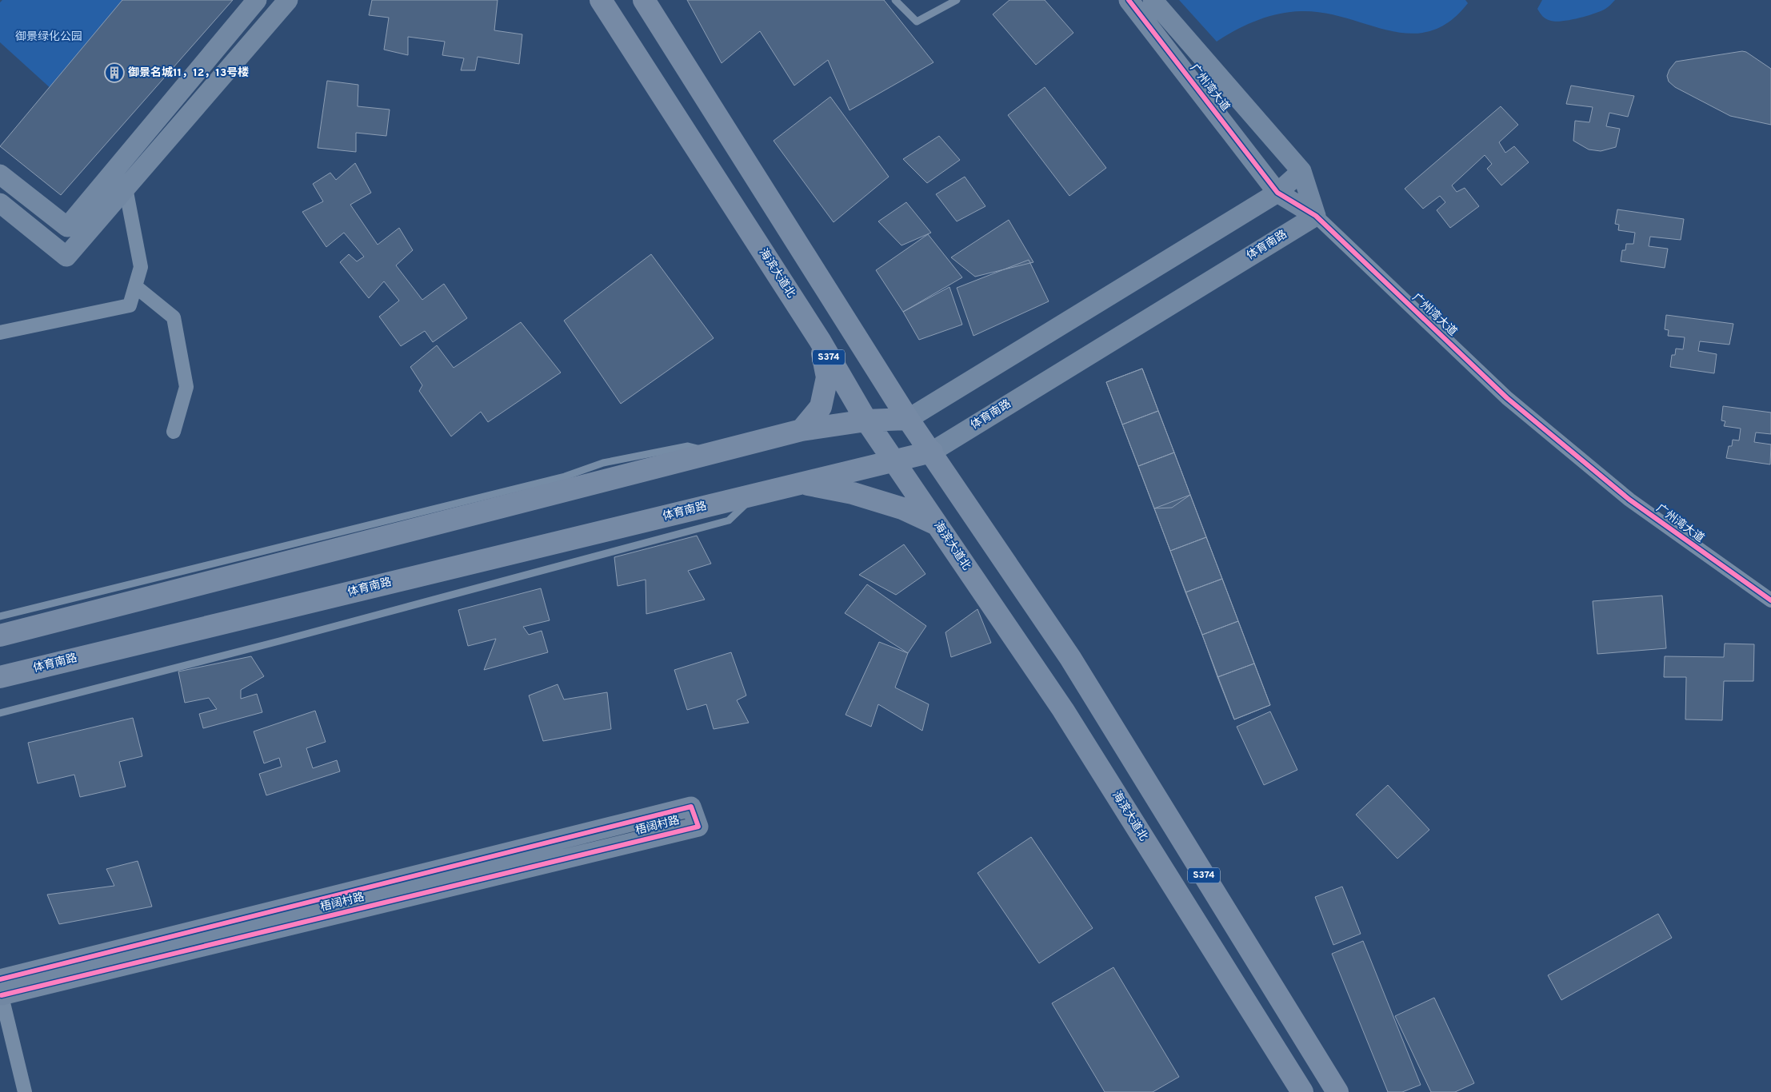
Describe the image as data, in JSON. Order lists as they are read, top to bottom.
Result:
{
  "streets": {
    "main road": ["体育南路", "海滨大道北", "S374"],
    "street": ["广州湾大道", "梧阔村路"]
  },
  "crossings": [
    ["广州湾大道", "体育南路"],
    ["体育南路", "海滨大道北"],
    ["体育南路", "S374"]
  ],
  "parks": ["御景绿化公园"],
  "places": {
    "building": ["御景名城11，12，13号楼"]
  }
}
